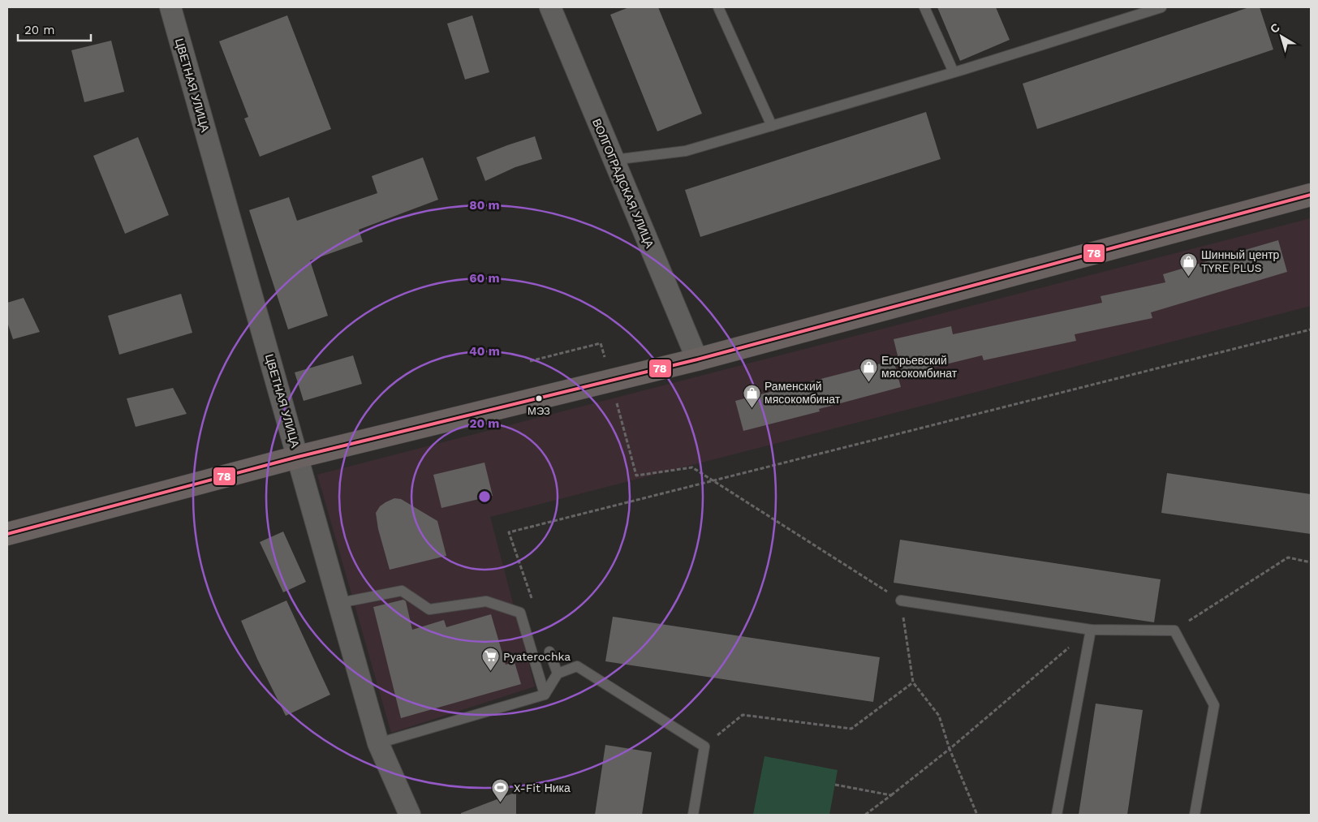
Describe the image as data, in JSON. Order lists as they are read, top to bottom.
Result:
{
  "streets": {
    "street": ["ЦВЕТНАЯ УЛИЦА", "ВОЛГОГРАДСКАЯ УЛИЦА"]
  },
  "places": {
    "shop": ["Шинный центр TYRE PLUS", "Егорьевский мясокомбинат", "Раменский мясокомбинат"],
    "other": ["МЭЗ"],
    "supermarket": ["Pyaterochka"],
    "sports": ["X-Fit Ника"]
  },
  "lines": ["transit line 78"],
  "scale_bar": "20 m",
  "north": "top left",
  "rings": [
    "80 m",
    "60 m",
    "40 m",
    "20 m"
  ]
}
